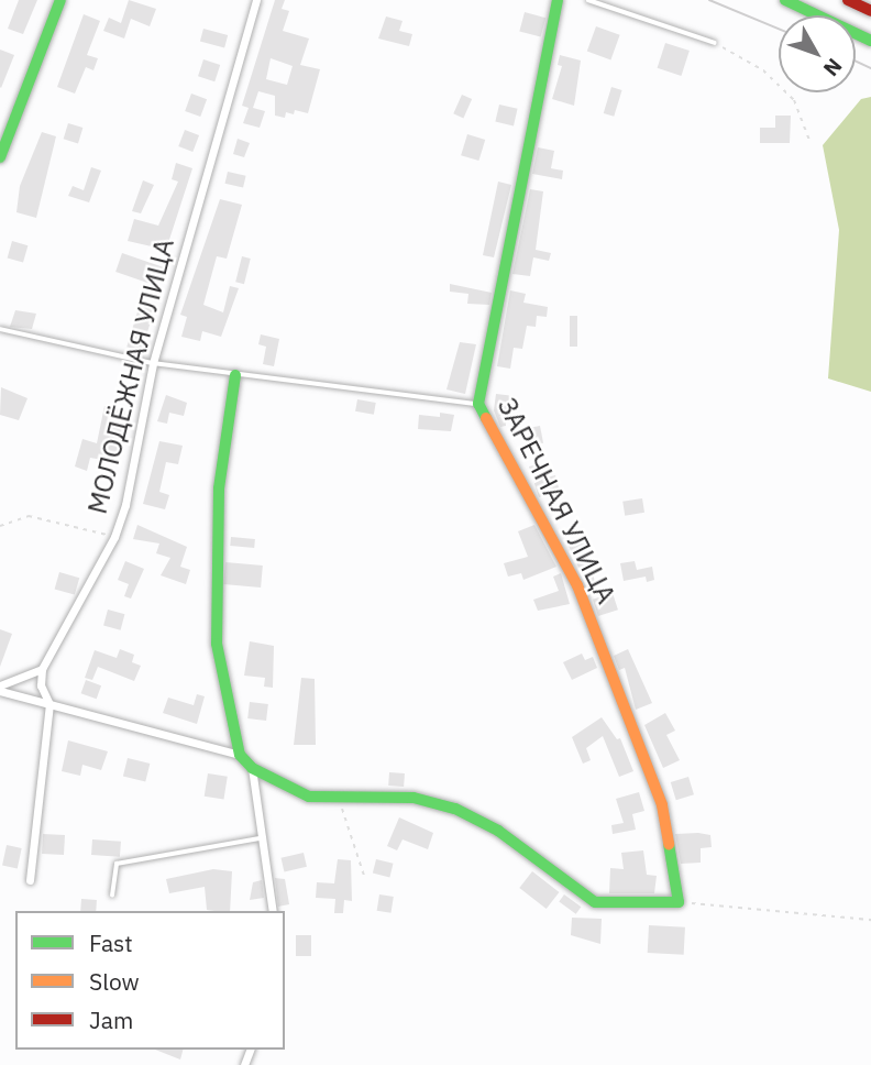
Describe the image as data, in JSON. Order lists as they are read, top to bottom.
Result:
{
  "streets": {
    "street": ["МОЛОДЁЖНАЯ УЛИЦА", "ЗАРЕЧНАЯ УЛИЦА"]
  },
  "legend": ["Fast", "Slow", "Jam"],
  "north": "bottom right"
}
